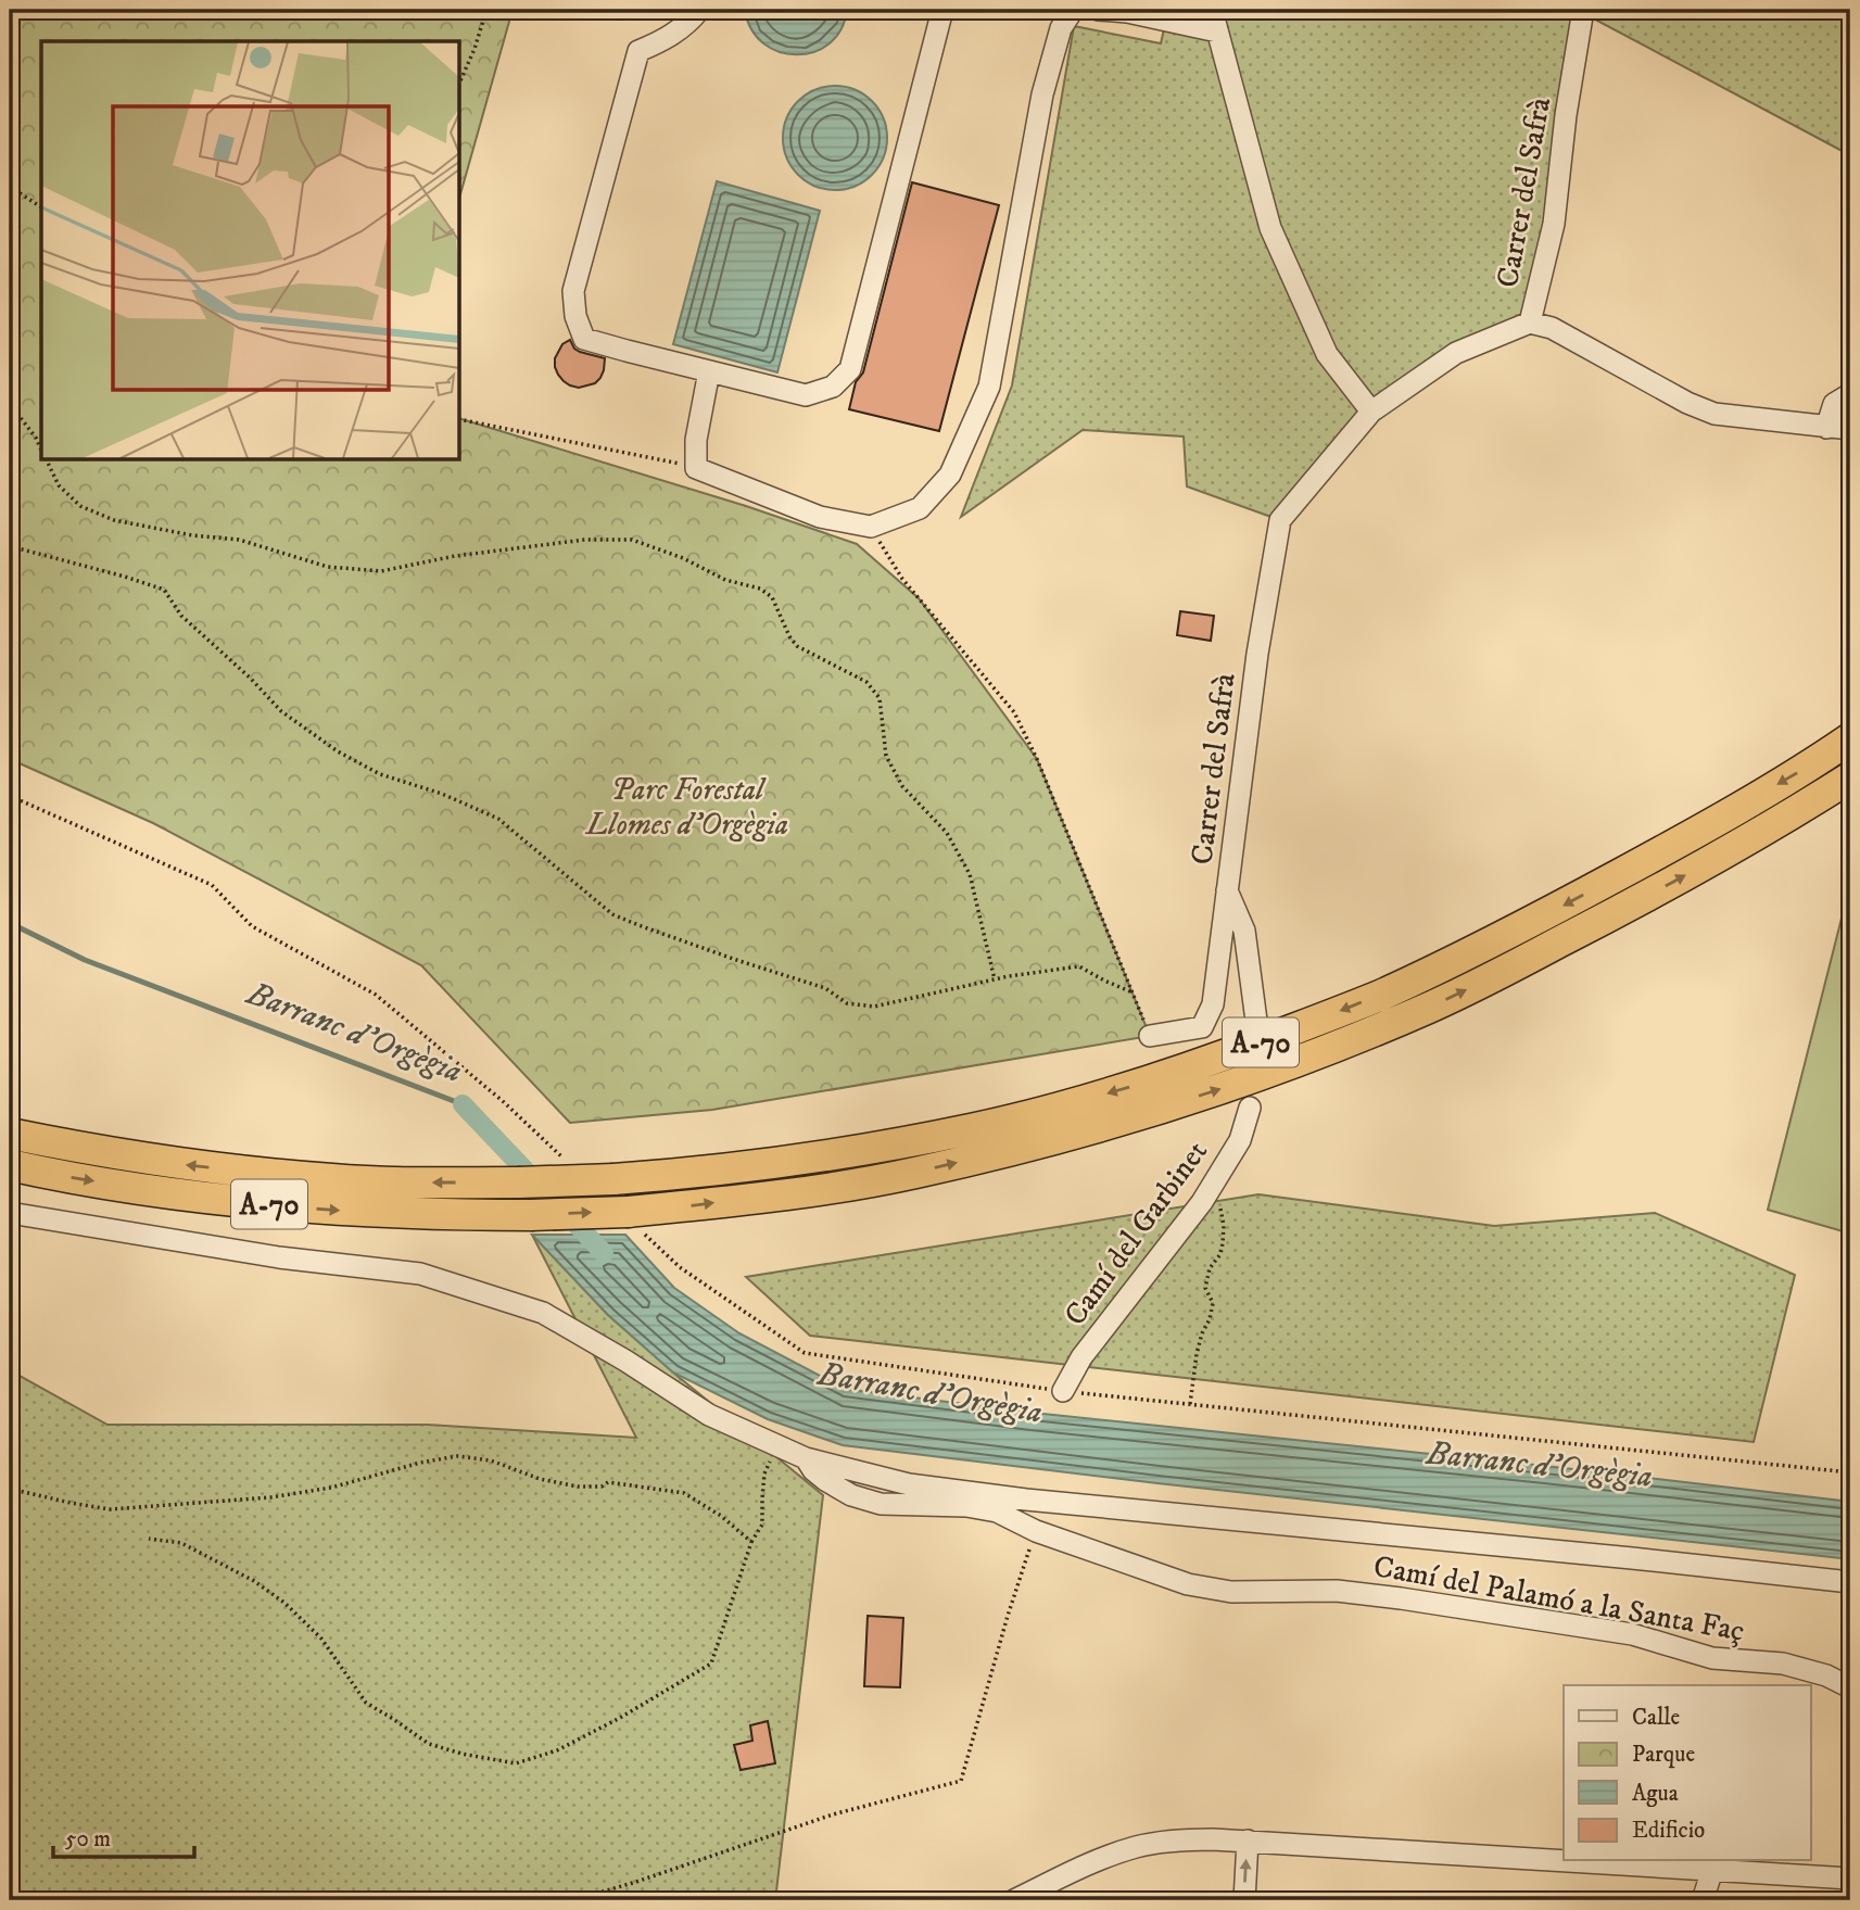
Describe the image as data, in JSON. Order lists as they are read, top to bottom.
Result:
{
  "streets": {
    "highway": ["A-70"],
    "street": ["Carrer del Safrà", "Camí del Garbinet", "Camí del Palamó a la Santa Faç"]
  },
  "water": ["Barranc d'Orgègia"],
  "parks": ["Parc Forestal Llomes d'Orgègia"],
  "legend": [
    "Calle",
    "Parque",
    "Agua",
    "Edificio"
  ],
  "scale_bar": "50 m"
}
